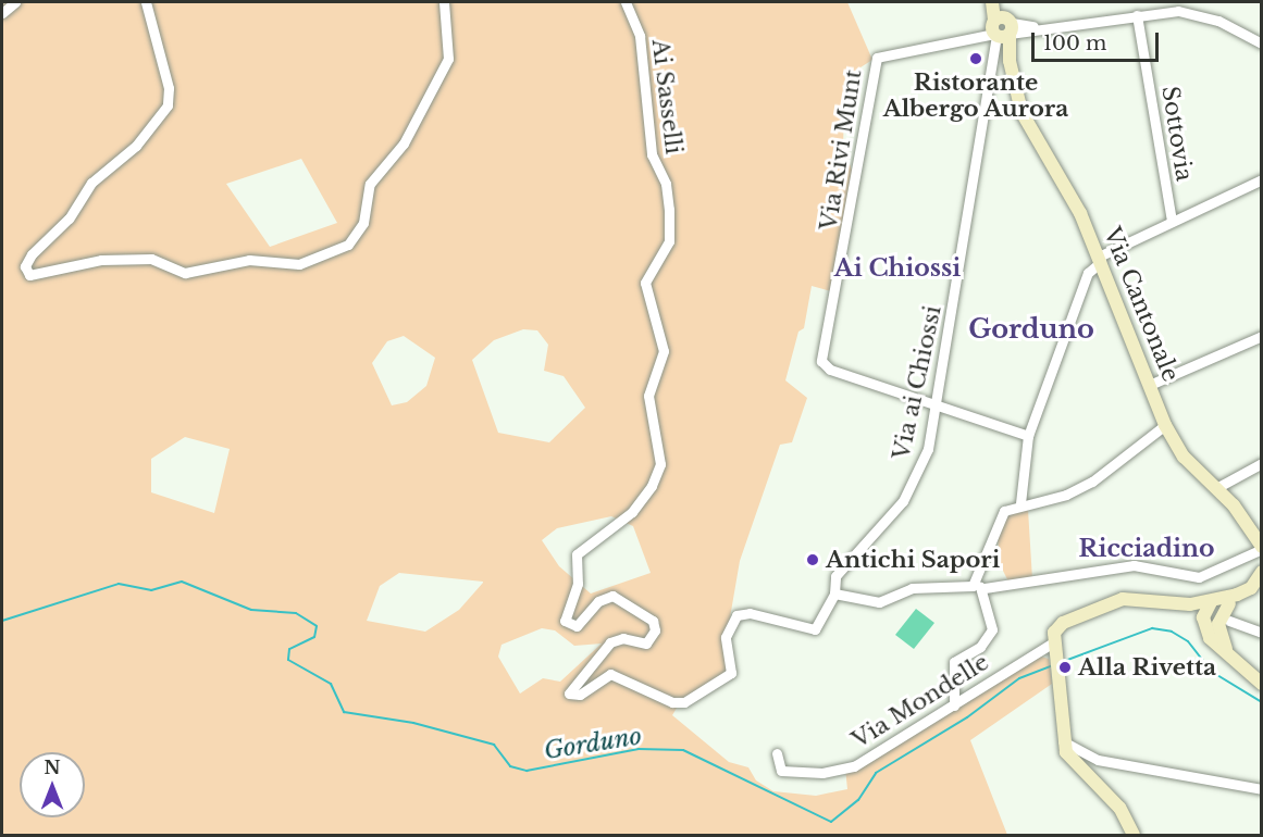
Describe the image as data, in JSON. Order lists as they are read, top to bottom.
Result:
{
  "streets": {
    "main road": ["Via Cantonale"],
    "street": [
      "Ai Sasselli",
      "Sottovia",
      "Via Rivi Munt",
      "Via ai Chiossi",
      "Via Mondelle"
    ]
  },
  "crossings": [
    ["Ai Sasselli", "Via ai Chiossi"],
    ["Via Rivi Munt", "Via Cantonale"],
    ["Via Rivi Munt", "Via ai Chiossi"],
    ["Via Cantonale", "Via ai Chiossi"]
  ],
  "districts": ["Ai Chiossi", "Gorduno", "Ricciadino"],
  "water": ["Gorduno"],
  "places": ["Ristorante Albergo Aurora", "Antichi Sapori", "Alla Rivetta"],
  "scale_bar": "100 m",
  "north": "top"
}
